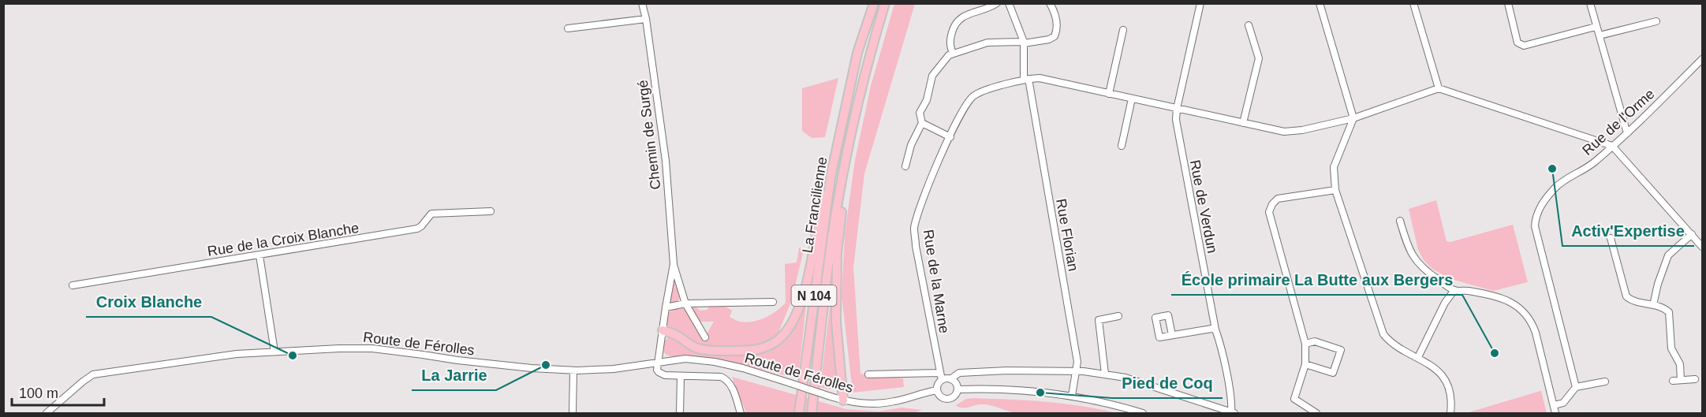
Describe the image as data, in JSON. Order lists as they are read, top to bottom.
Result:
{
  "streets": {
    "highway": ["La Francilienne", "N 104"],
    "street": [
      "Rue de l'Orme",
      "Chemin de Surgé",
      "Rue de Verdun",
      "Rue Florian",
      "Rue de la Croix Blanche",
      "Rue de la Marne",
      "Route de Férolles"
    ]
  },
  "crossings": [
    ["Chemin de Surgé", "Route de Férolles"],
    ["Rue de Verdun", "Rue de la Marne"],
    ["Rue Florian", "Rue de la Marne"],
    ["Rue de la Marne", "Route de Férolles"]
  ],
  "places": [
    "Activ'Expertise",
    "École primaire La Butte aux Bergers",
    "Croix Blanche",
    "La Jarrie",
    "Pied de Coq"
  ],
  "scale_bar": "100 m"
}
